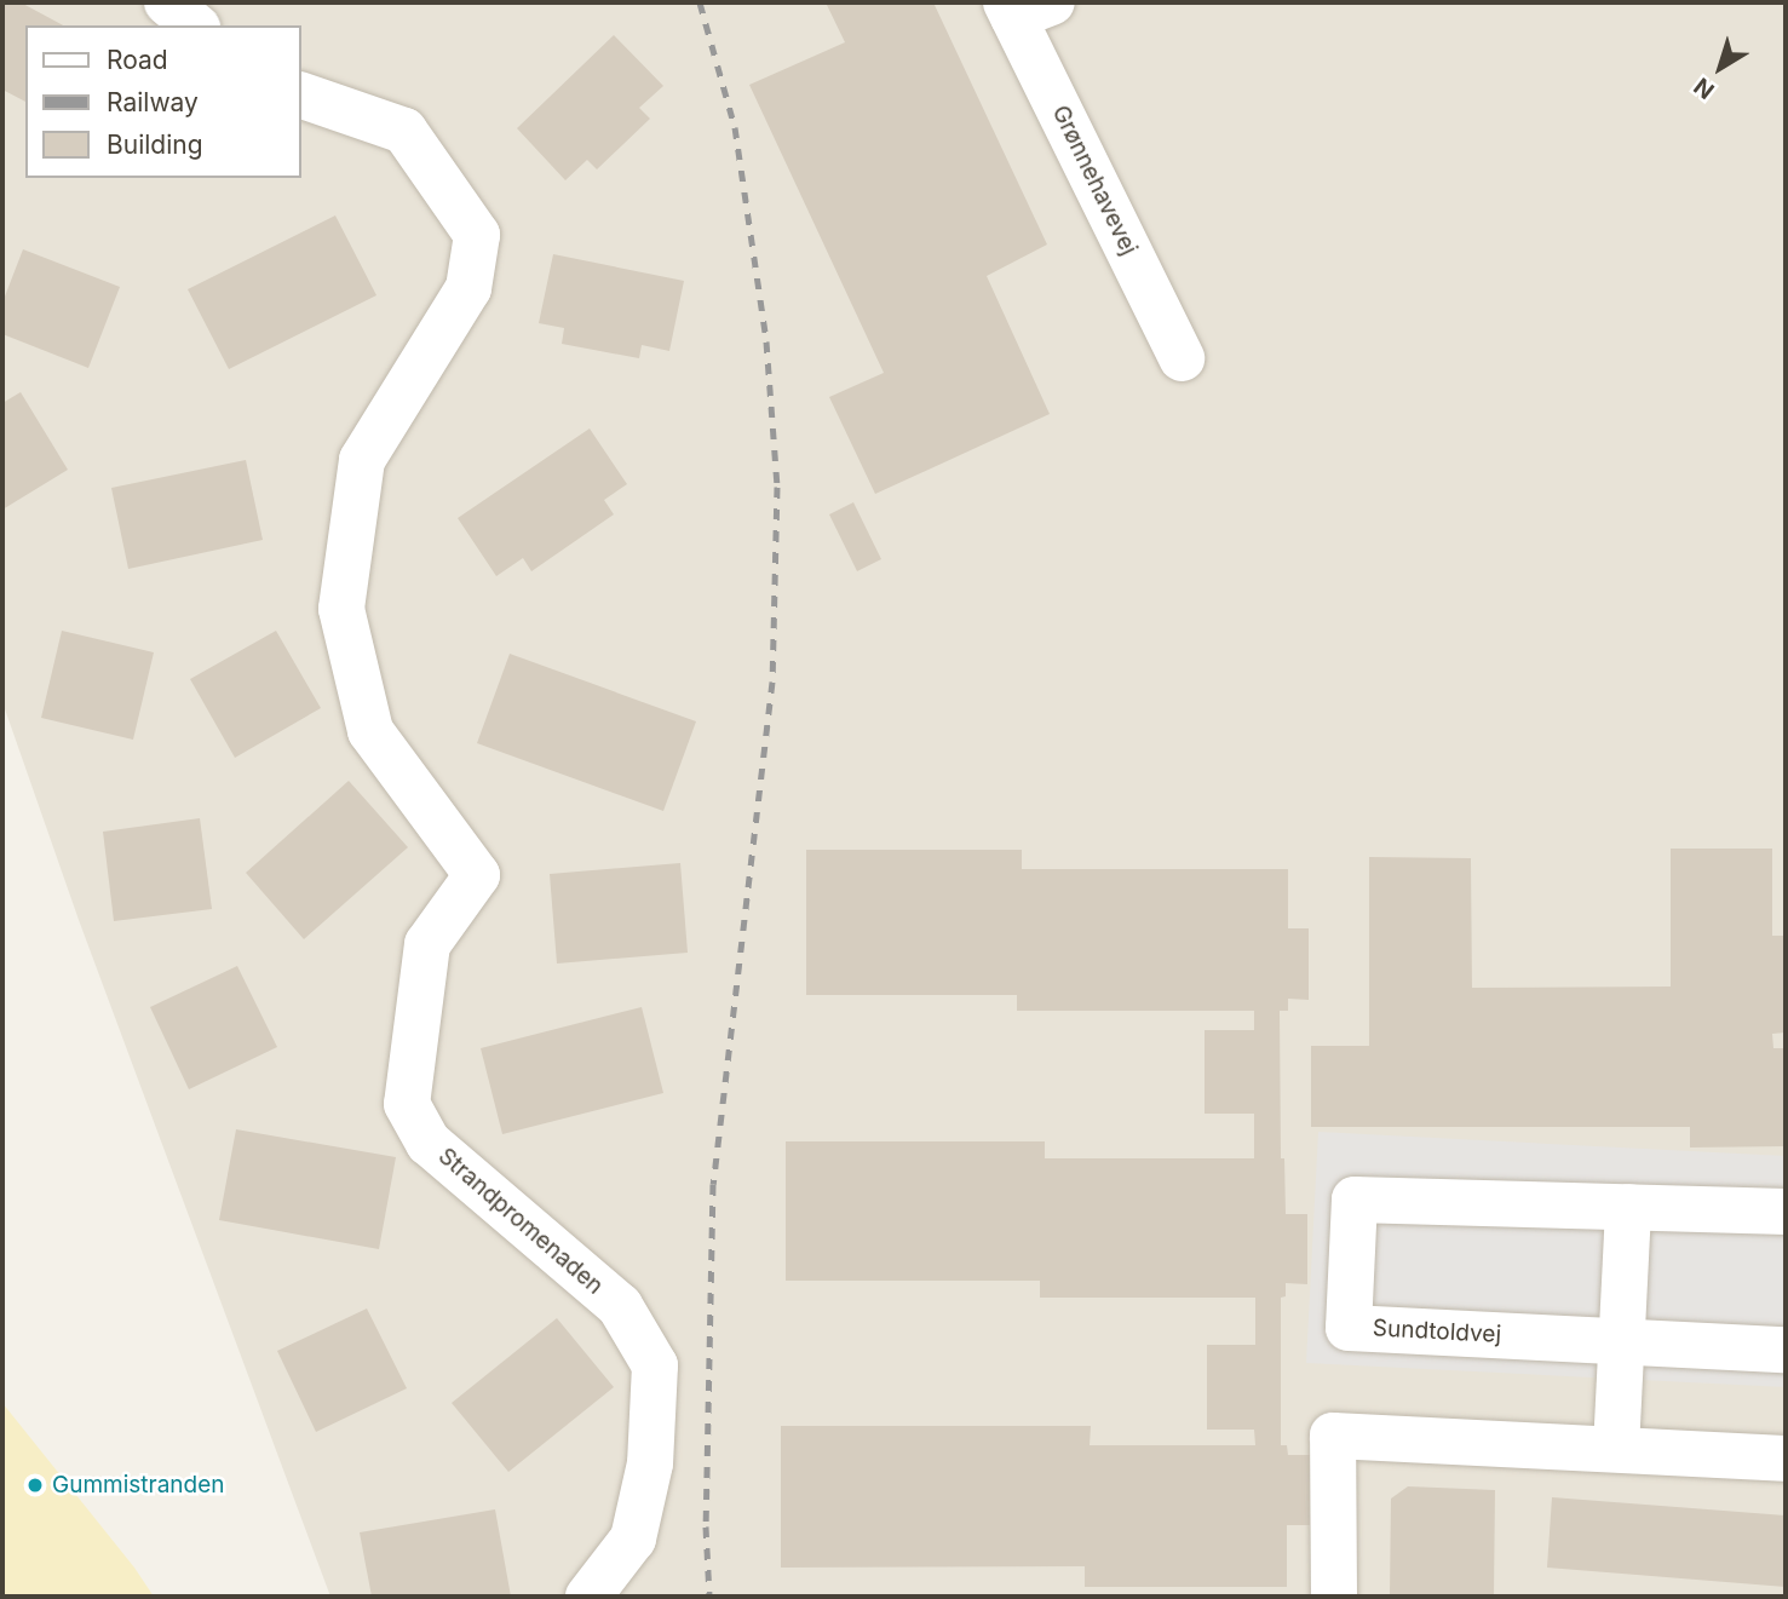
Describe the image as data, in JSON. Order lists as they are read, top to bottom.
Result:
{
  "streets": {
    "street": ["Grønnehavevej", "Strandpromenaden", "Sundtoldvej"]
  },
  "places": ["Gummistranden"],
  "legend": ["Road", "Railway", "Building"],
  "north": "bottom left"
}
